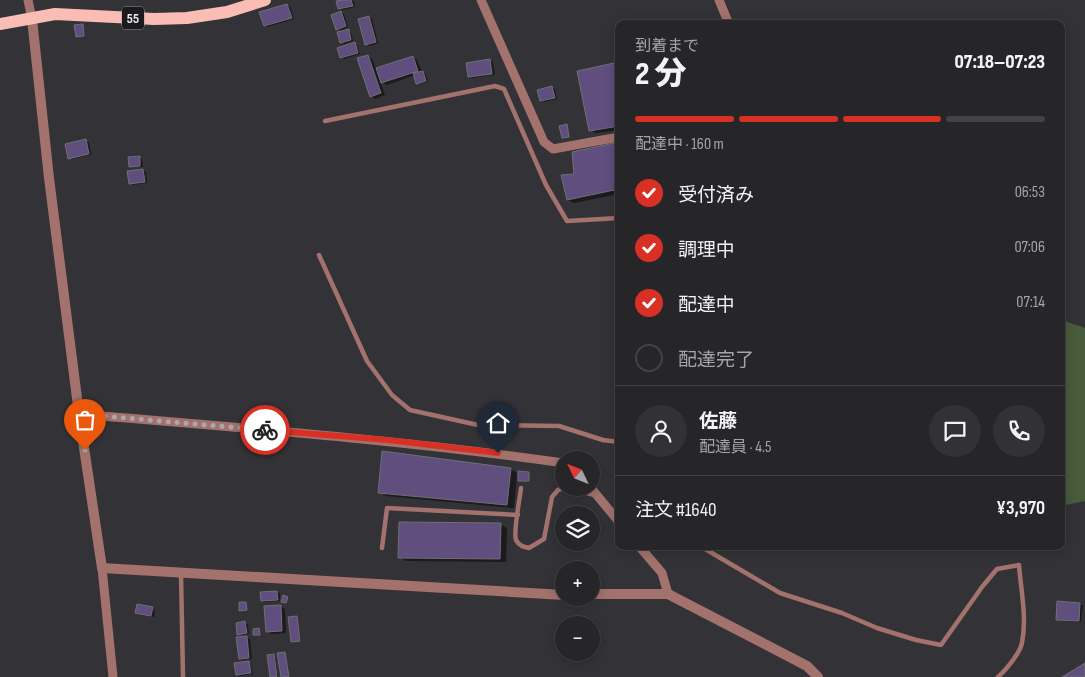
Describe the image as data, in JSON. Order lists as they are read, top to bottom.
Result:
{
  "streets": {
    "main road": ["55"]
  },
  "north": "top left",
  "page": {
    "heading": ["2 分", "到着まで", "07:18–07:23"],
    "panel": [
      "佐藤",
      "配達員 · 4.5",
      "注文 #1640",
      "¥3,970"
    ],
    "bar": "配達中 · 160 m",
    "list": [
      ["受付済み", "06:53"],
      ["調理中", "07:06"],
      ["配達中", "07:14"],
      "配達完了"
    ],
    "map_buttons": ["+", "−"]
  }
}
